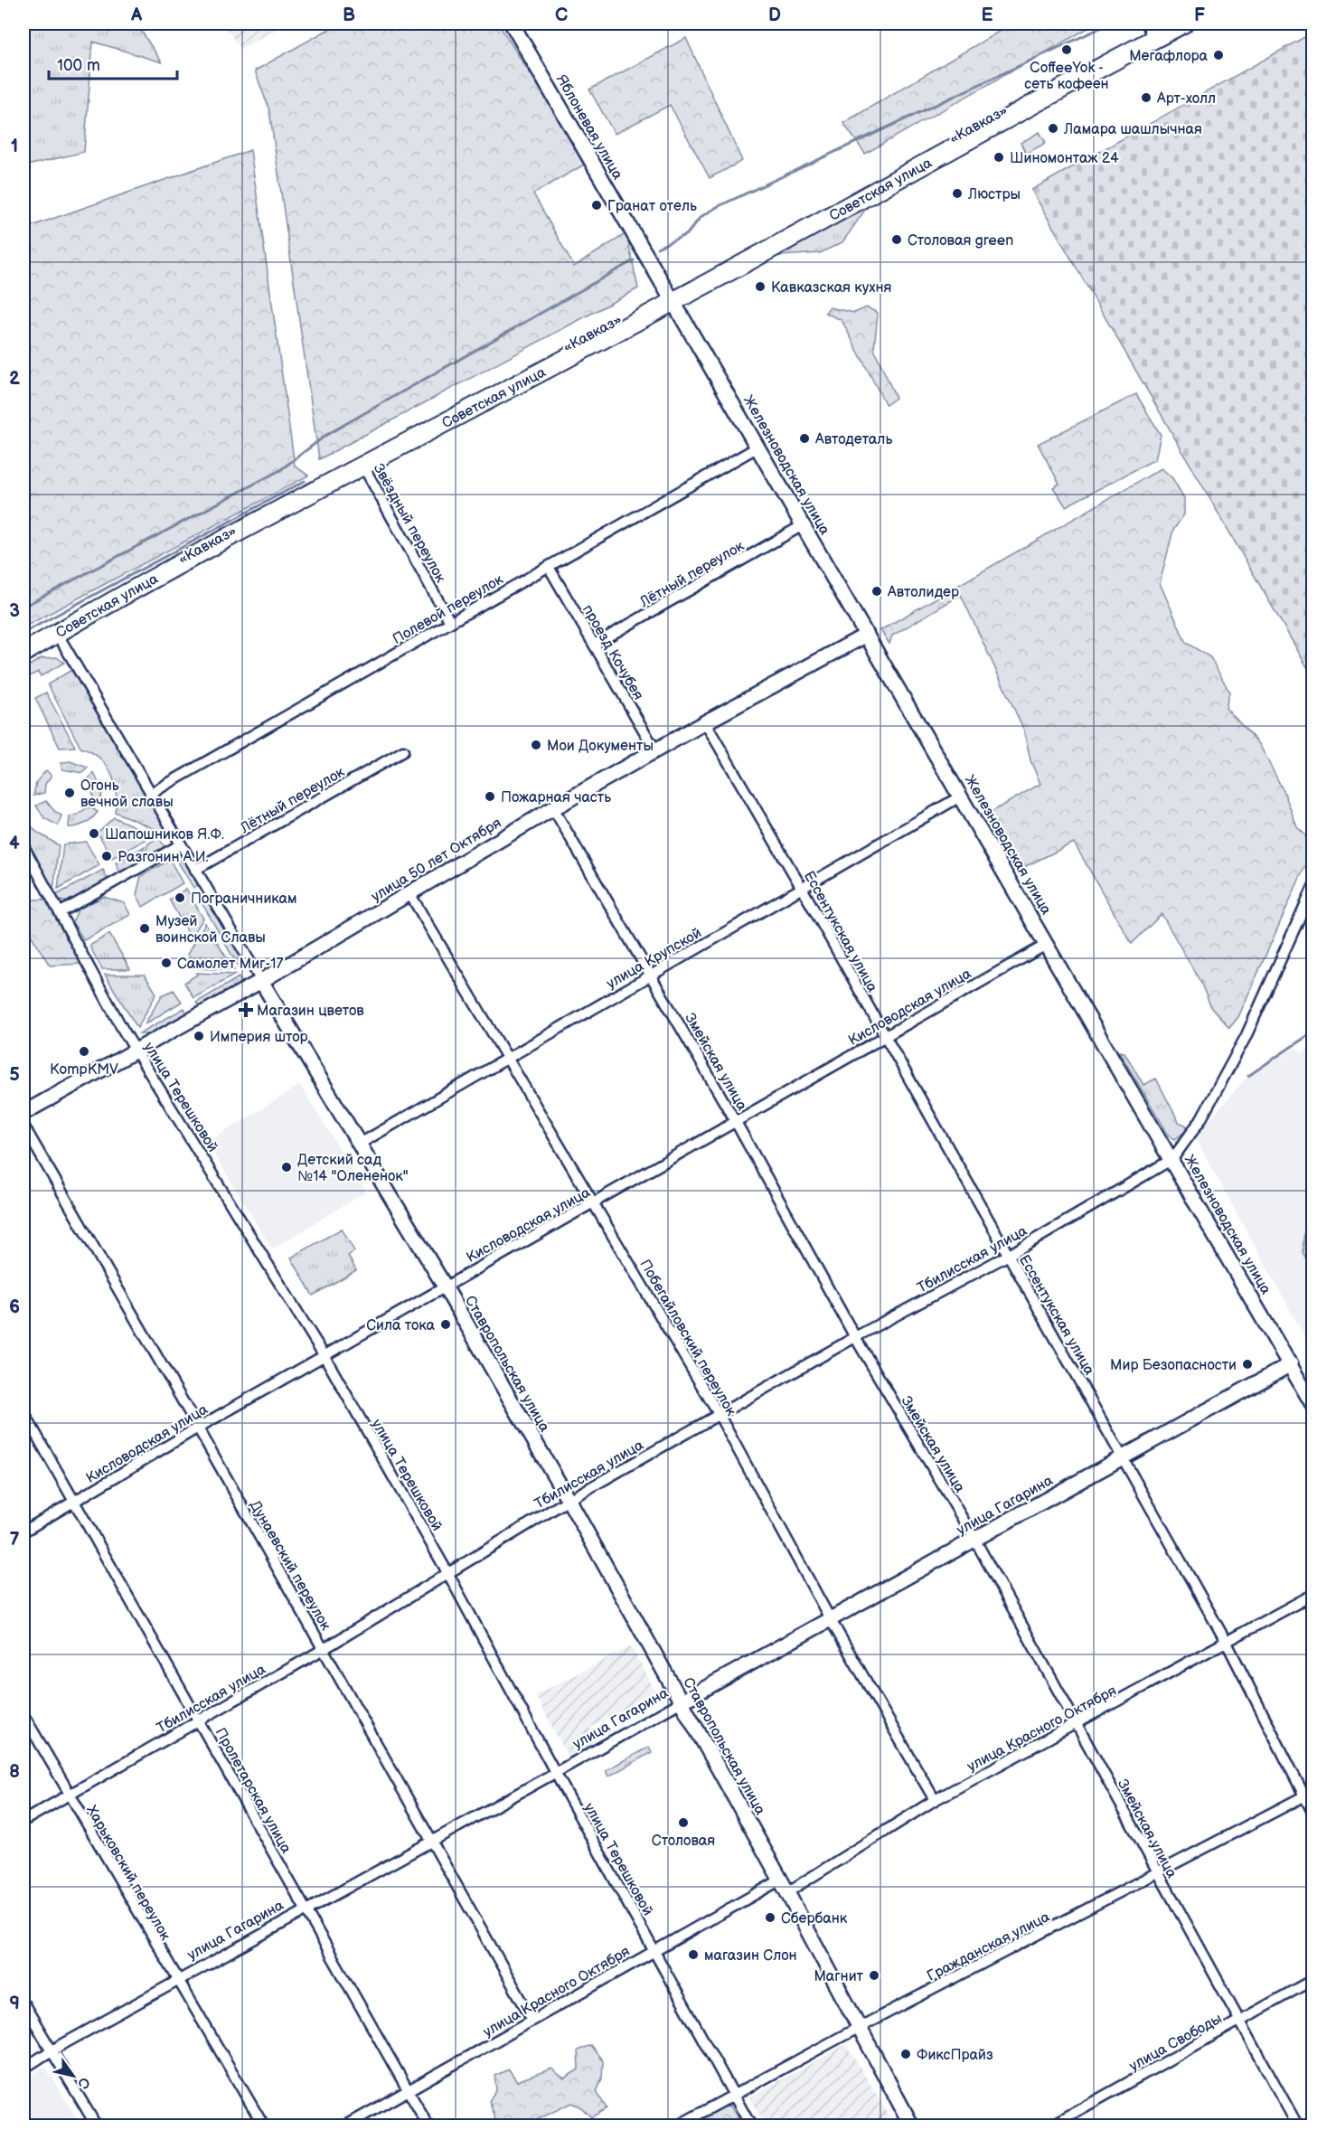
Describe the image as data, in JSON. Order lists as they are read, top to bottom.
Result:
{
  "streets": {
    "highway": ["«Кавказ»", "Советская улица"],
    "street": [
      "Яблоневая улица",
      "Железноводская улица",
      "Звёздный переулок",
      "Лётный переулок",
      "Полевой переулок",
      "проезд Кочубея",
      "улица 50 лет Октября",
      "Ессентукская улица",
      "улица Крупской",
      "Кисловодская улица",
      "Змейская улица",
      "улица Терешковой",
      "Тбилисская улица",
      "Побегайловский переулок",
      "Ставропольская улица",
      "улица Гагарина",
      "Дунаевский переулок",
      "улица Красного Октября",
      "Пролетарская улица",
      "Харьковский переулок",
      "Гражданская улица",
      "улица Свободы"
    ]
  },
  "crossings": [
    ["«Кавказ»", "Яблоневая улица"],
    ["«Кавказ»", "Советская улица"],
    ["«Кавказ»", "Железноводская улица"],
    ["«Кавказ»", "Ставропольская улица"],
    ["Яблоневая улица", "Советская улица"],
    ["Яблоневая улица", "Железноводская улица"],
    ["Советская улица", "Железноводская улица"],
    ["Советская улица", "Звёздный переулок"],
    ["Советская улица", "Ставропольская улица"],
    ["Железноводская улица", "Лётный переулок"],
    ["Железноводская улица", "Полевой переулок"],
    ["Железноводская улица", "улица 50 лет Октября"],
    ["Железноводская улица", "улица Крупской"],
    ["Железноводская улица", "Кисловодская улица"],
    ["Железноводская улица", "Тбилисская улица"],
    ["Железноводская улица", "улица Гагарина"],
    ["Звёздный переулок", "Полевой переулок"],
    ["Лётный переулок", "проезд Кочубея"],
    ["Лётный переулок", "Ставропольская улица"],
    ["Полевой переулок", "проезд Кочубея"],
    ["Полевой переулок", "Ставропольская улица"],
    ["проезд Кочубея", "улица 50 лет Октября"],
    ["улица 50 лет Октября", "Ессентукская улица"],
    ["улица 50 лет Октября", "Змейская улица"],
    ["улица 50 лет Октября", "улица Терешковой"],
    ["улица 50 лет Октября", "Побегайловский переулок"],
    ["улица 50 лет Октября", "Ставропольская улица"],
    ["Ессентукская улица", "улица Крупской"],
    ["Ессентукская улица", "Кисловодская улица"],
    ["Ессентукская улица", "Тбилисская улица"],
    ["Ессентукская улица", "улица Гагарина"],
    ["Ессентукская улица", "улица Красного Октября"],
    ["Ессентукская улица", "Гражданская улица"],
    ["улица Крупской", "Змейская улица"],
    ["улица Крупской", "Побегайловский переулок"],
    ["улица Крупской", "Ставропольская улица"],
    ["Кисловодская улица", "Змейская улица"],
    ["Кисловодская улица", "улица Терешковой"],
    ["Кисловодская улица", "Побегайловский переулок"],
    ["Кисловодская улица", "Ставропольская улица"],
    ["Кисловодская улица", "Дунаевский переулок"],
    ["Кисловодская улица", "Пролетарская улица"],
    ["Змейская улица", "Тбилисская улица"],
    ["Змейская улица", "улица Гагарина"],
    ["Змейская улица", "улица Красного Октября"],
    ["Змейская улица", "Гражданская улица"],
    ["Змейская улица", "улица Свободы"],
    ["улица Терешковой", "Тбилисская улица"],
    ["улица Терешковой", "улица Гагарина"],
    ["улица Терешковой", "улица Красного Октября"],
    ["улица Терешковой", "Гражданская улица"],
    ["Тбилисская улица", "Побегайловский переулок"],
    ["Тбилисская улица", "Ставропольская улица"],
    ["Тбилисская улица", "Дунаевский переулок"],
    ["Тбилисская улица", "Пролетарская улица"],
    ["Тбилисская улица", "Харьковский переулок"],
    ["Побегайловский переулок", "улица Гагарина"],
    ["Побегайловский переулок", "улица Красного Октября"],
    ["Ставропольская улица", "улица Гагарина"],
    ["Ставропольская улица", "улица Красного Октября"],
    ["Ставропольская улица", "Гражданская улица"],
    ["улица Гагарина", "Дунаевский переулок"],
    ["улица Гагарина", "Пролетарская улица"],
    ["улица Гагарина", "Харьковский переулок"],
    ["Дунаевский переулок", "улица Красного Октября"],
    ["улица Красного Октября", "Пролетарская улица"]
  ],
  "places": {
    "other": [
      "CoffeeYok - сеть кофеен",
      "Мегафлора",
      "Арт-холл",
      "Ламара шашлычная",
      "Шиномонтаж 24",
      "Люстры",
      "Гранат отель",
      "Столовая green",
      "Кавказская кухня",
      "Автодеталь",
      "Автолидер",
      "Мои Документы",
      "Огонь вечной славы",
      "Пожарная часть",
      "Шапошников Я.Ф.",
      "Разгонин А.И.",
      "Пограничникам",
      "Музей воинской Славы",
      "Самолет Миг-17",
      "Империя штор",
      "KompKMV",
      "Детский сад №14 \"Олененок\"",
      "Сила тока",
      "Мир Безопасности",
      "Столовая",
      "Сбербанк",
      "магазин Слон",
      "Магнит",
      "ФиксПрайз"
    ],
    "health": ["Магазин цветов"]
  },
  "scale_bar": "100 m",
  "north": "bottom right",
  "grid": {
    "columns": [
      "A",
      "B",
      "C",
      "D",
      "E",
      "F"
    ],
    "rows": [
      "1",
      "2",
      "3",
      "4",
      "5",
      "6",
      "7",
      "8",
      "9"
    ]
  }
}
